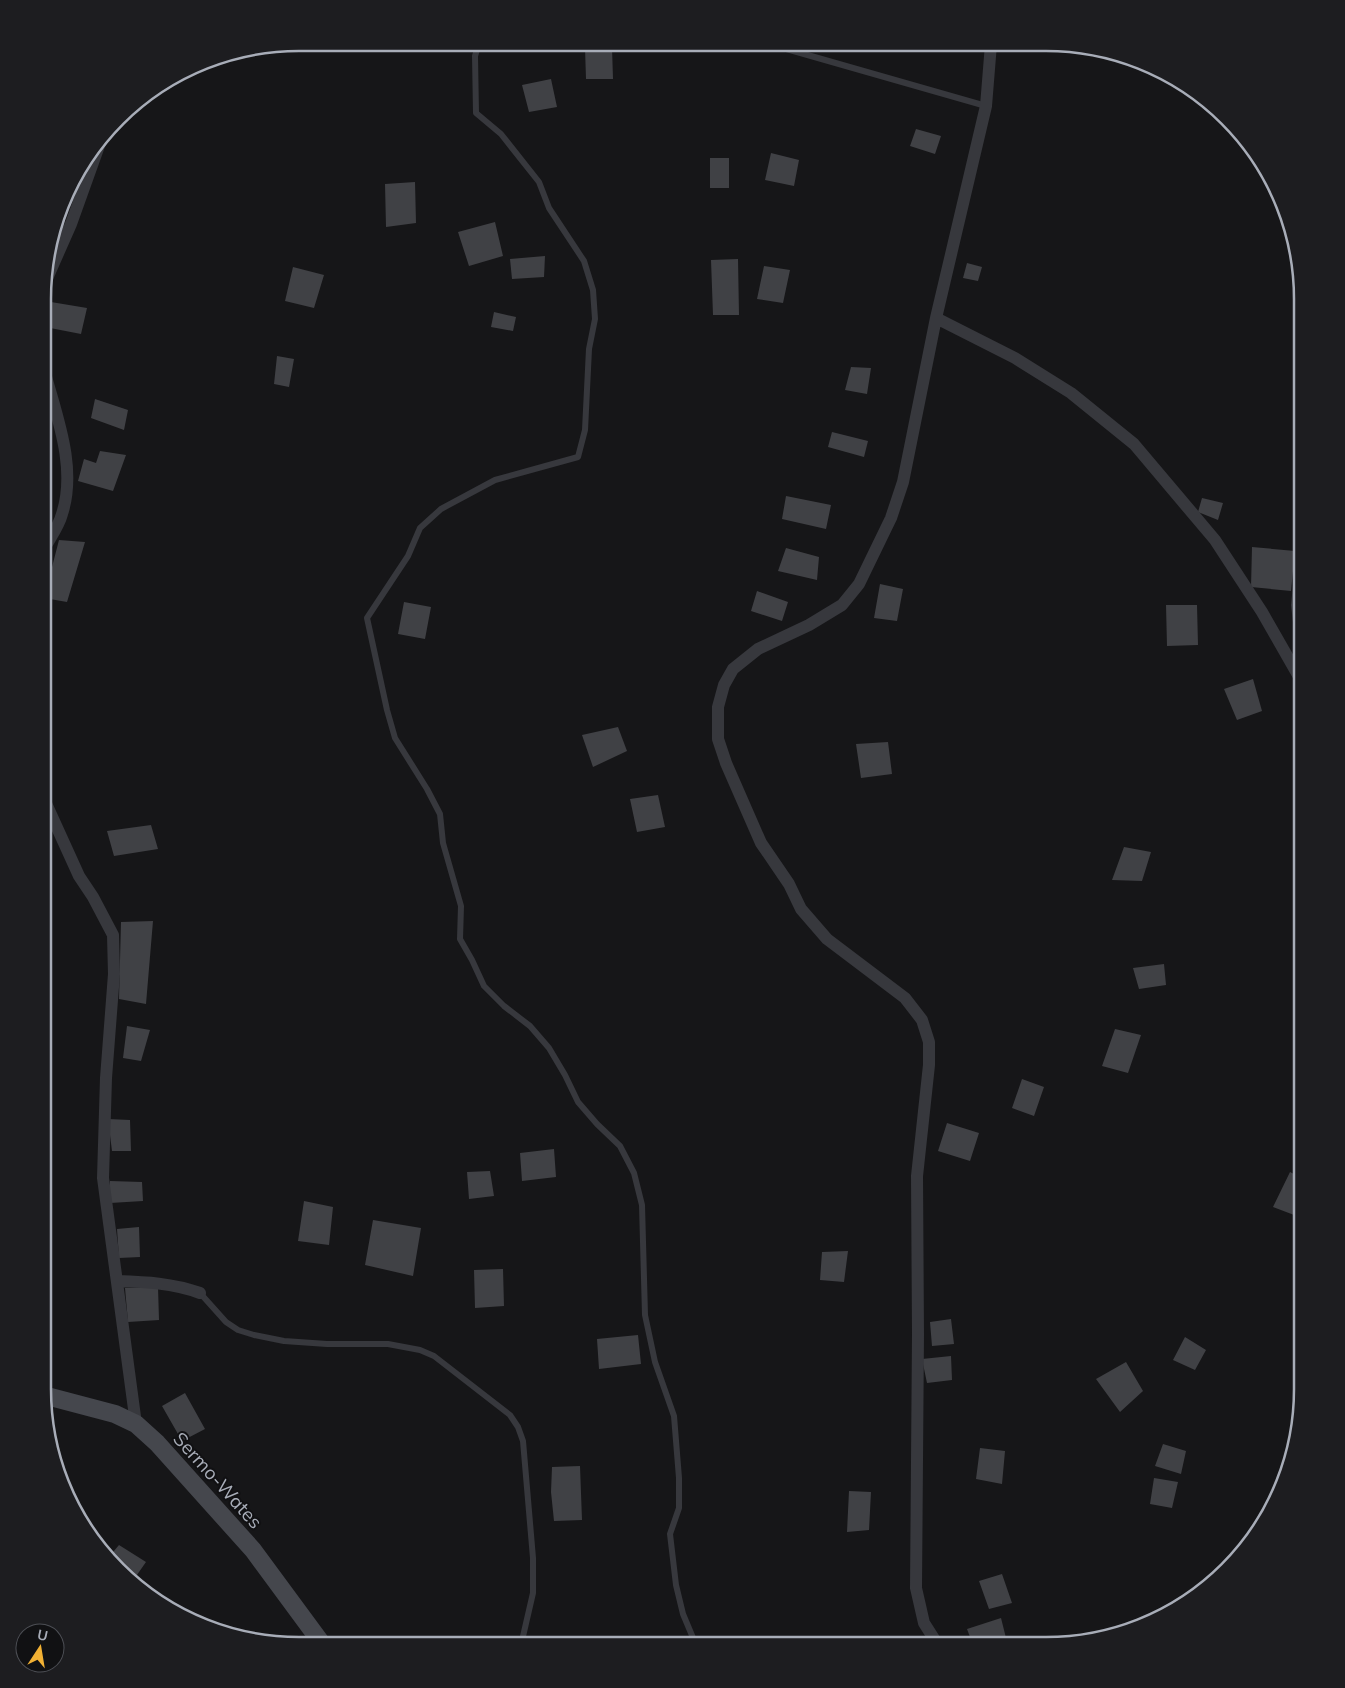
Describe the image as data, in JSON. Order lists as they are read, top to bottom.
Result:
{
  "streets": {
    "main road": ["Sermo-Wates"]
  },
  "north": "top"
}
